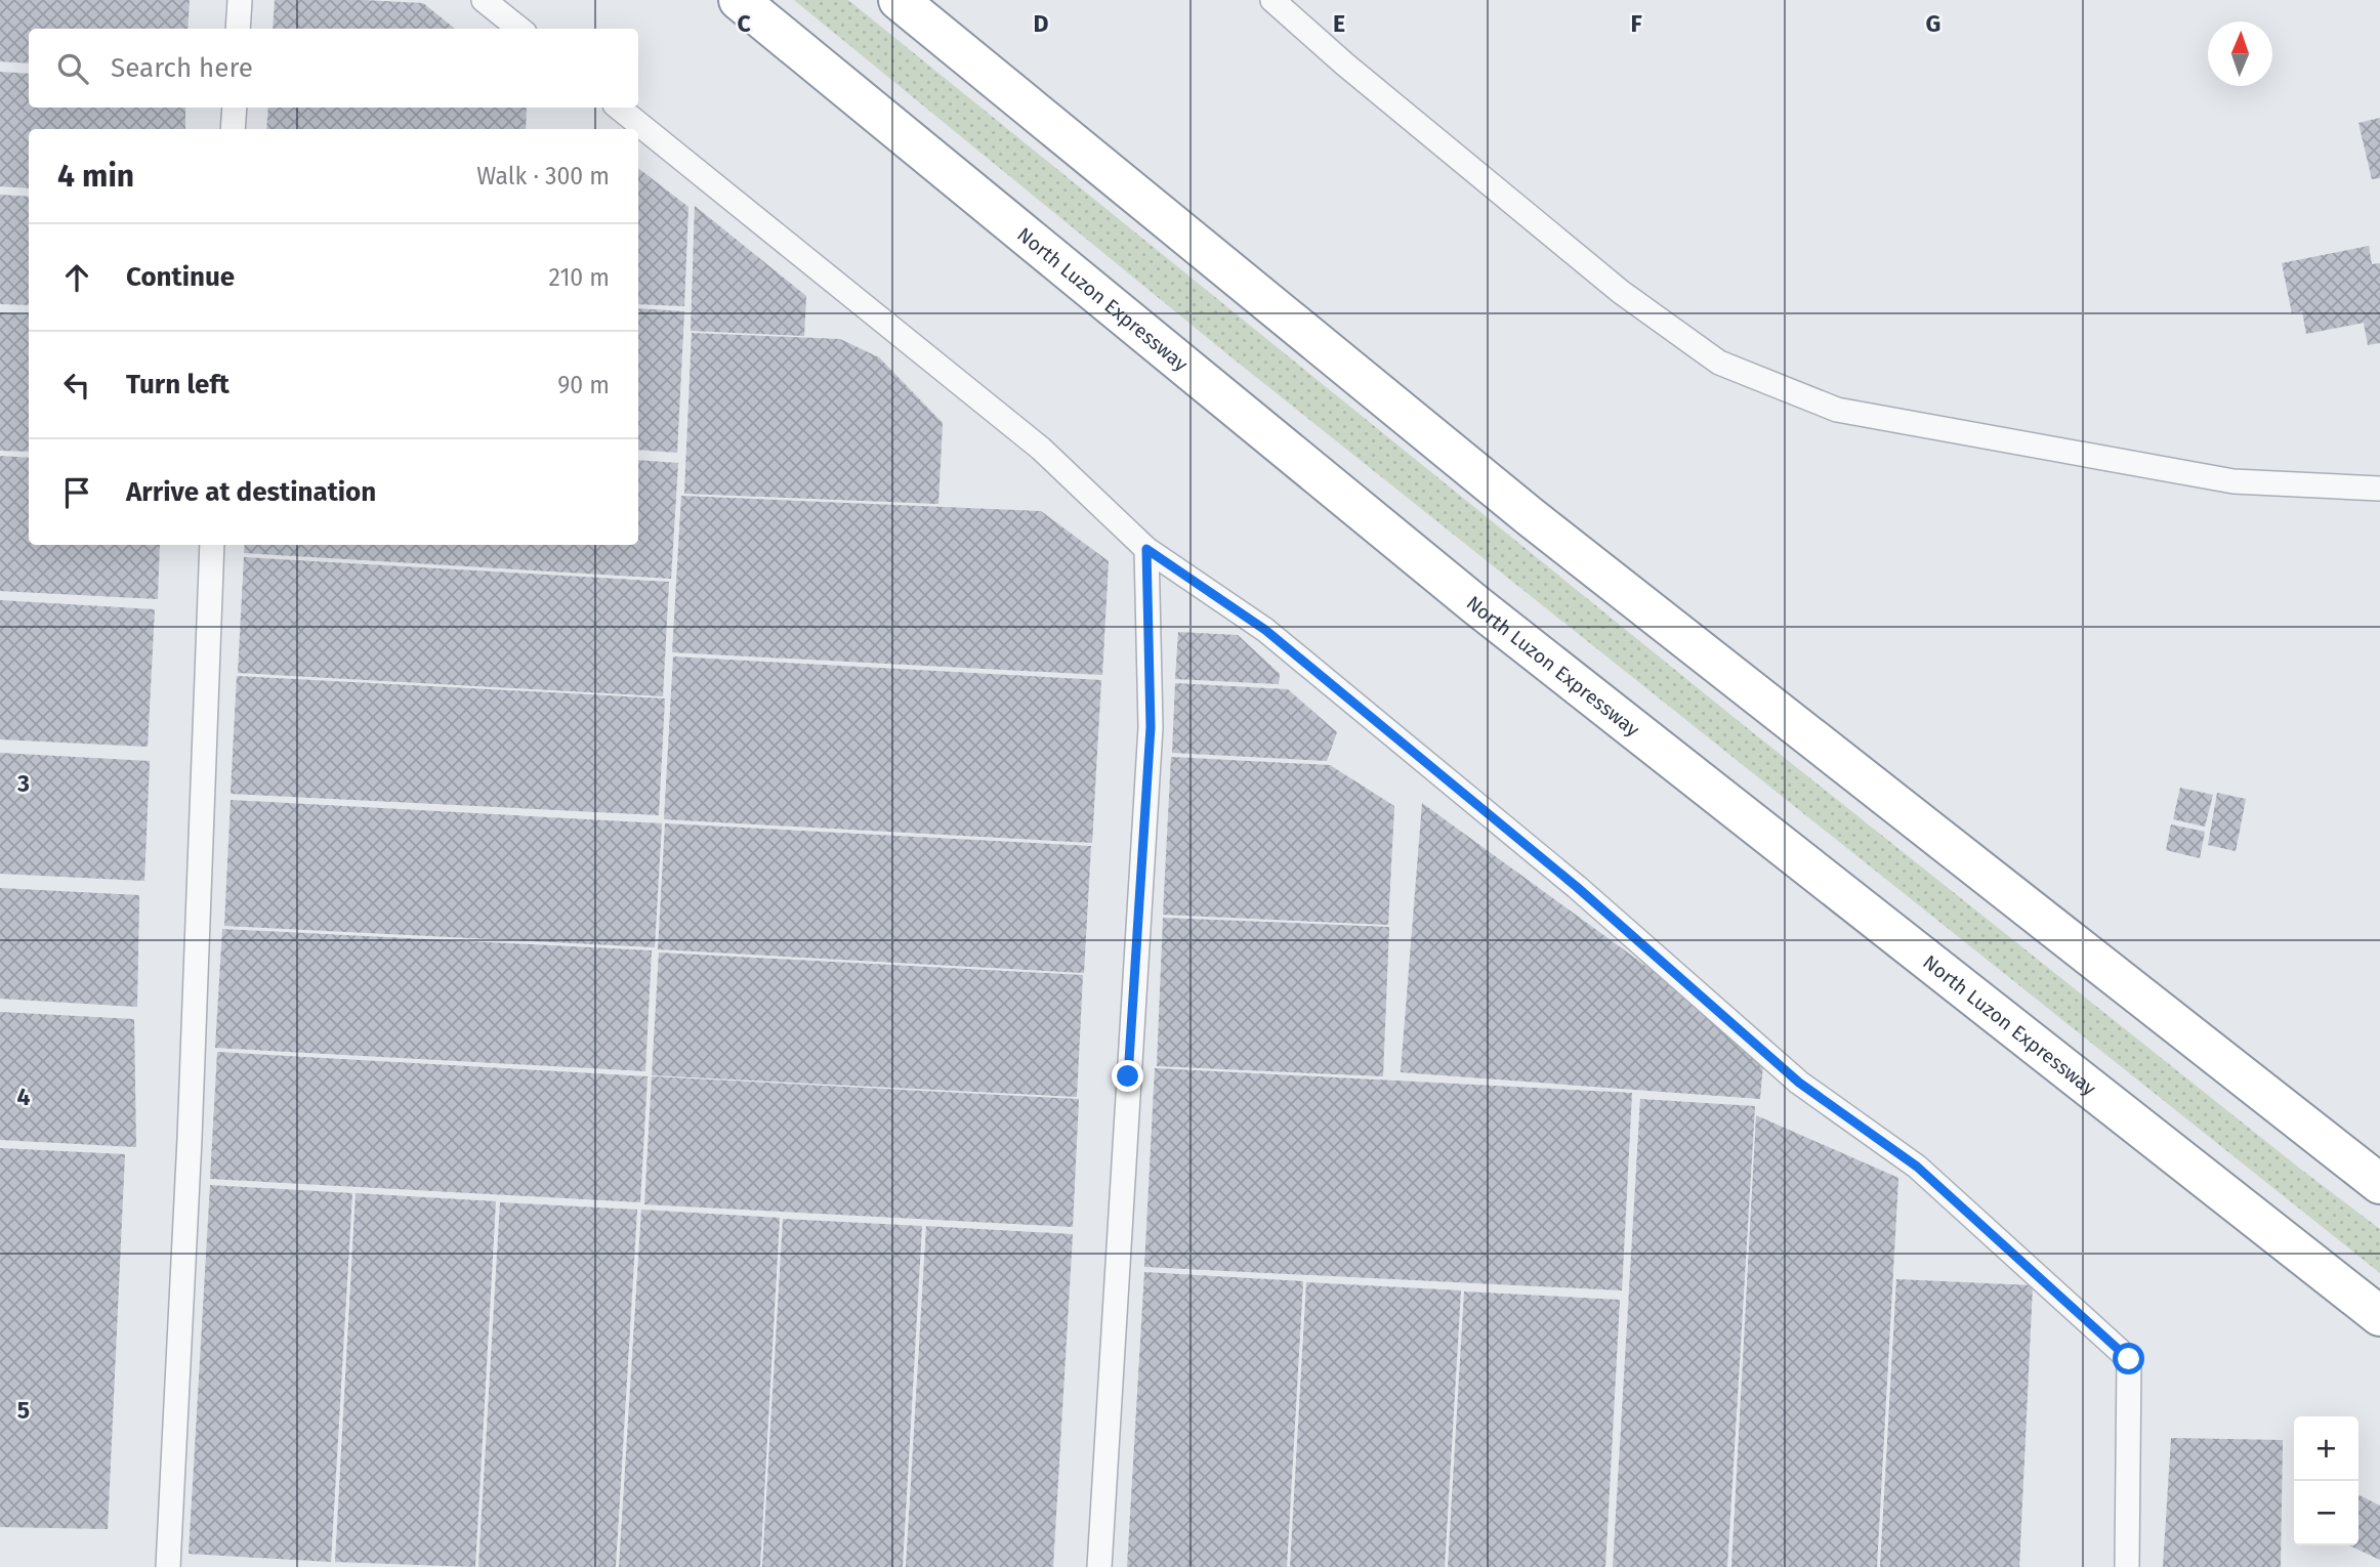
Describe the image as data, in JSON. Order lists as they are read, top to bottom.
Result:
{
  "streets": {
    "highway": ["North Luzon Expressway"]
  },
  "north": "top",
  "page": {
    "search": "Search here",
    "heading": ["4 min", "Walk · 300 m"],
    "list": [
      ["Continue", "210 m"],
      ["Turn left", "90 m"],
      "Arrive at destination"
    ],
    "map_buttons": ["+", "−"]
  },
  "grid": {
    "columns": [
      "C",
      "D",
      "E",
      "F",
      "G"
    ],
    "rows": ["3", "4", "5"]
  }
}
